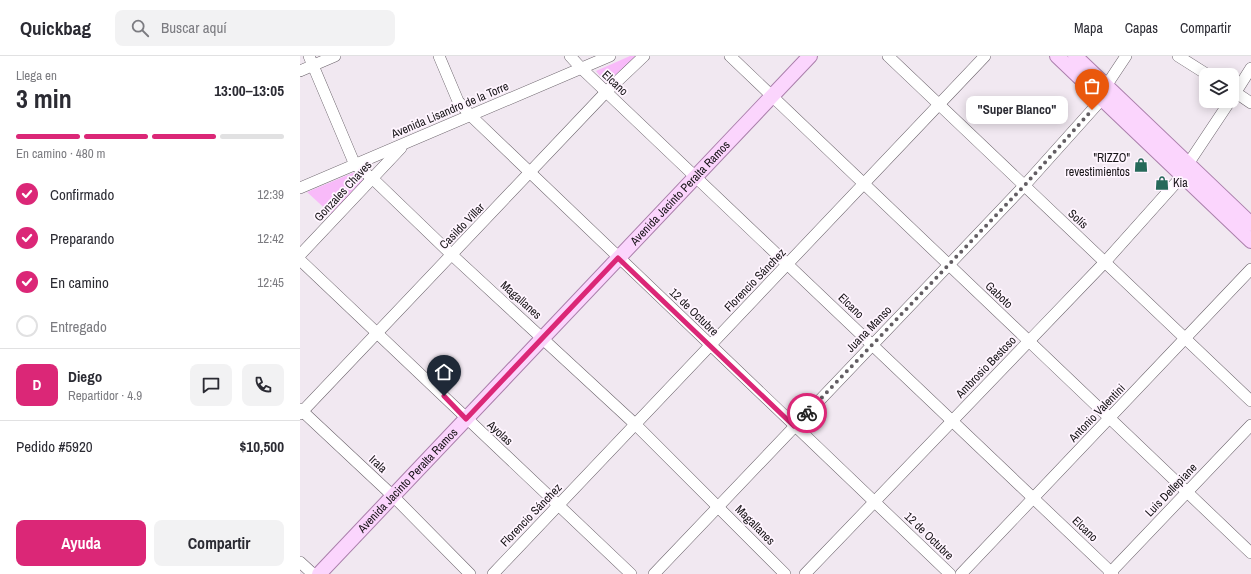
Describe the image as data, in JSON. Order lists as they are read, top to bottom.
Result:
{
  "streets": {
    "main road": ["Avenida Jacinto Peralta Ramos"],
    "street": [
      "Elcano",
      "Avenida Lisandro de la Torre",
      "Gonzales Chaves",
      "Solís",
      "Casildo Villar",
      "Florencio Sánchez",
      "Gaboto",
      "Magallanes",
      "12 de Octubre",
      "Juana Manso",
      "Ambrosio Bestoso",
      "Antonio Valentini",
      "Ayolas",
      "Irala",
      "Luis Dellepiane"
    ]
  },
  "crossings": [
    ["Elcano", "Avenida Lisandro de la Torre"],
    ["Elcano", "Avenida Jacinto Peralta Ramos"],
    ["Elcano", "Casildo Villar"],
    ["Elcano", "Florencio Sánchez"],
    ["Elcano", "Juana Manso"],
    ["Elcano", "Ambrosio Bestoso"],
    ["Elcano", "Antonio Valentini"],
    ["Elcano", "Luis Dellepiane"],
    ["Avenida Lisandro de la Torre", "Gonzales Chaves"],
    ["Avenida Lisandro de la Torre", "Magallanes"],
    ["Avenida Lisandro de la Torre", "12 de Octubre"],
    ["Gonzales Chaves", "Magallanes"],
    ["Avenida Jacinto Peralta Ramos", "Gaboto"],
    ["Avenida Jacinto Peralta Ramos", "Magallanes"],
    ["Avenida Jacinto Peralta Ramos", "12 de Octubre"],
    ["Avenida Jacinto Peralta Ramos", "Ayolas"],
    ["Avenida Jacinto Peralta Ramos", "Irala"],
    ["Solís", "Florencio Sánchez"],
    ["Solís", "Juana Manso"],
    ["Solís", "Ambrosio Bestoso"],
    ["Solís", "Antonio Valentini"],
    ["Casildo Villar", "Magallanes"],
    ["Casildo Villar", "12 de Octubre"],
    ["Casildo Villar", "Ayolas"],
    ["Casildo Villar", "Irala"],
    ["Florencio Sánchez", "Gaboto"],
    ["Florencio Sánchez", "Magallanes"],
    ["Florencio Sánchez", "12 de Octubre"],
    ["Florencio Sánchez", "Ayolas"],
    ["Gaboto", "Juana Manso"],
    ["Gaboto", "Ambrosio Bestoso"],
    ["Gaboto", "Antonio Valentini"],
    ["Gaboto", "Luis Dellepiane"],
    ["Magallanes", "Juana Manso"],
    ["12 de Octubre", "Juana Manso"],
    ["12 de Octubre", "Ambrosio Bestoso"]
  ],
  "places": {
    "other": ["\"Super Blanco\""],
    "shop": ["\"RIZZO\" revestimientos", "Kia"]
  },
  "page": {
    "header": "Quickbag",
    "search": "Buscar aquí",
    "nav": ["Mapa", "Capas", "Compartir"],
    "heading": ["3 min", "Llega en", "13:00–13:05"],
    "panel": [
      "Diego",
      "Repartidor · 4.9",
      "Pedido #5920",
      "$10,500"
    ],
    "bubble": "\"Super Blanco\"",
    "bar": "En camino · 480 m",
    "list": [
      ["Confirmado", "12:39"],
      ["Preparando", "12:42"],
      ["En camino", "12:45"],
      "Entregado"
    ],
    "round": "D",
    "buttons": ["Ayuda", "Compartir"]
  }
}
